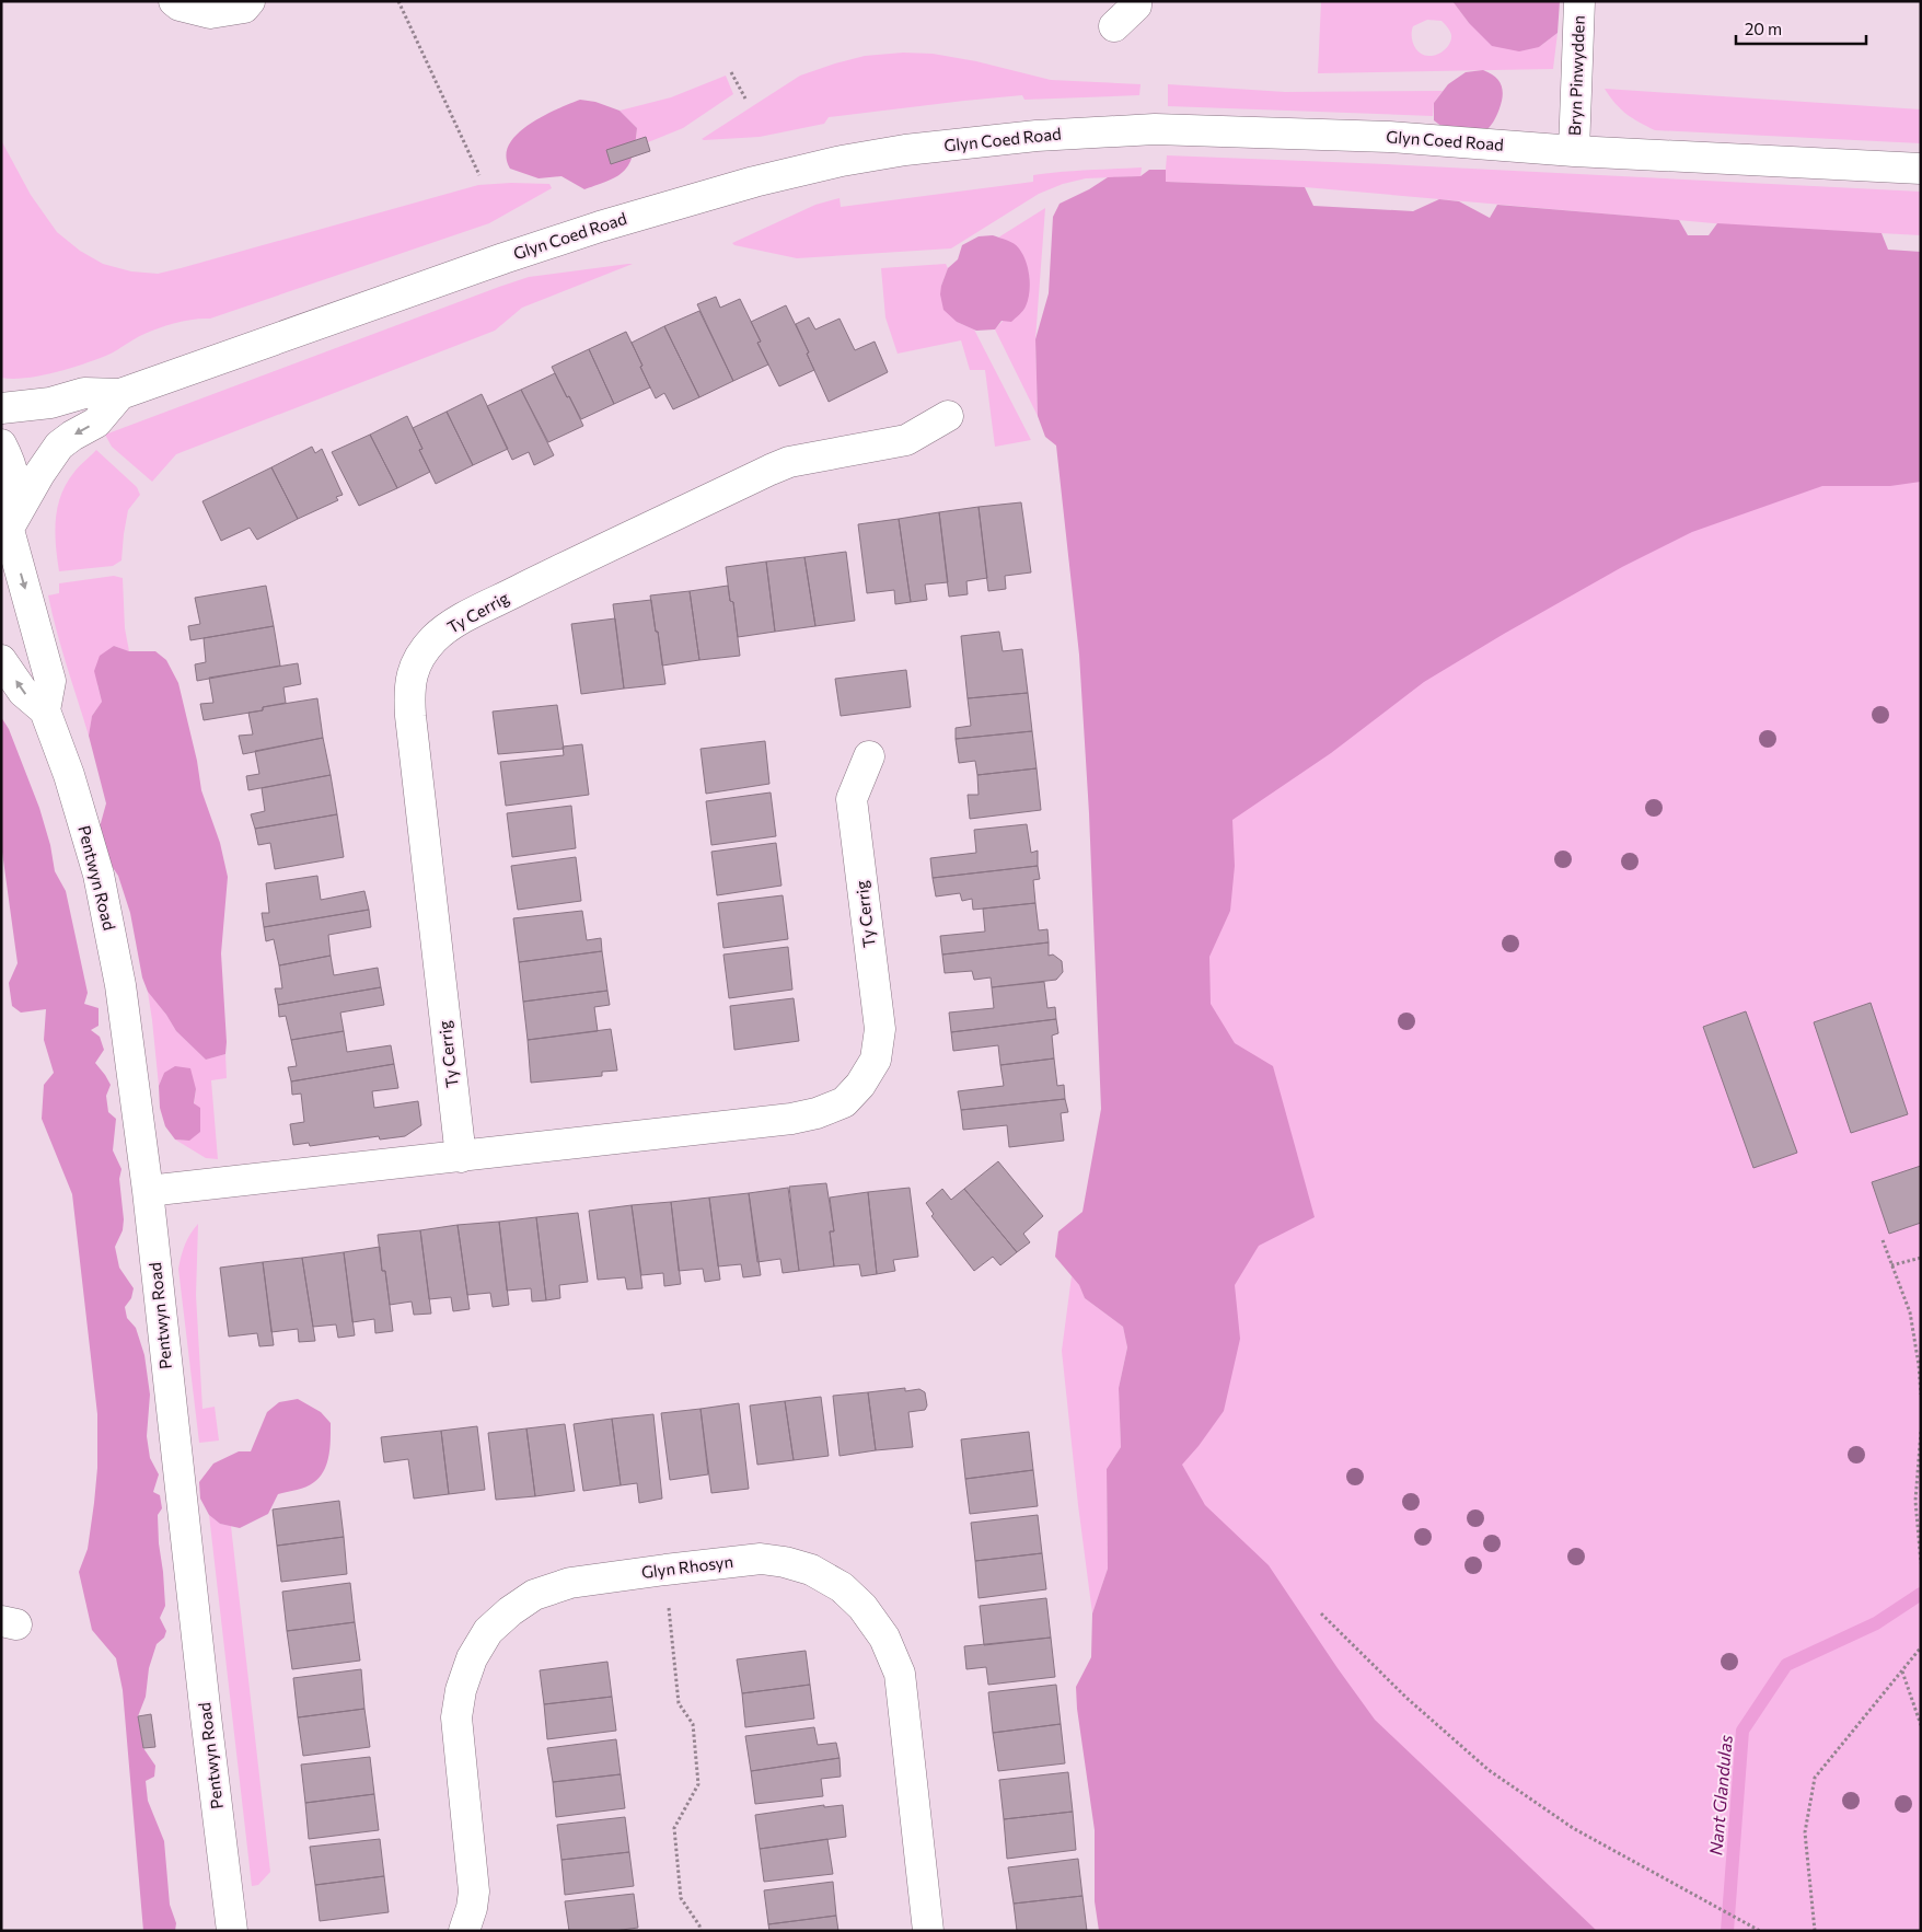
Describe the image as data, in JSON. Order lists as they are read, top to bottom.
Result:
{
  "streets": {
    "street": [
      "Bryn Pinwydden",
      "Glyn Coed Road",
      "Ty Cerrig",
      "Pentwyn Road",
      "Glyn Rhosyn"
    ]
  },
  "crossings": [
    ["Bryn Pinwydden", "Glyn Coed Road"],
    ["Ty Cerrig", "Pentwyn Road"]
  ],
  "water": ["Nant Glandulas"],
  "scale_bar": "20 m"
}
